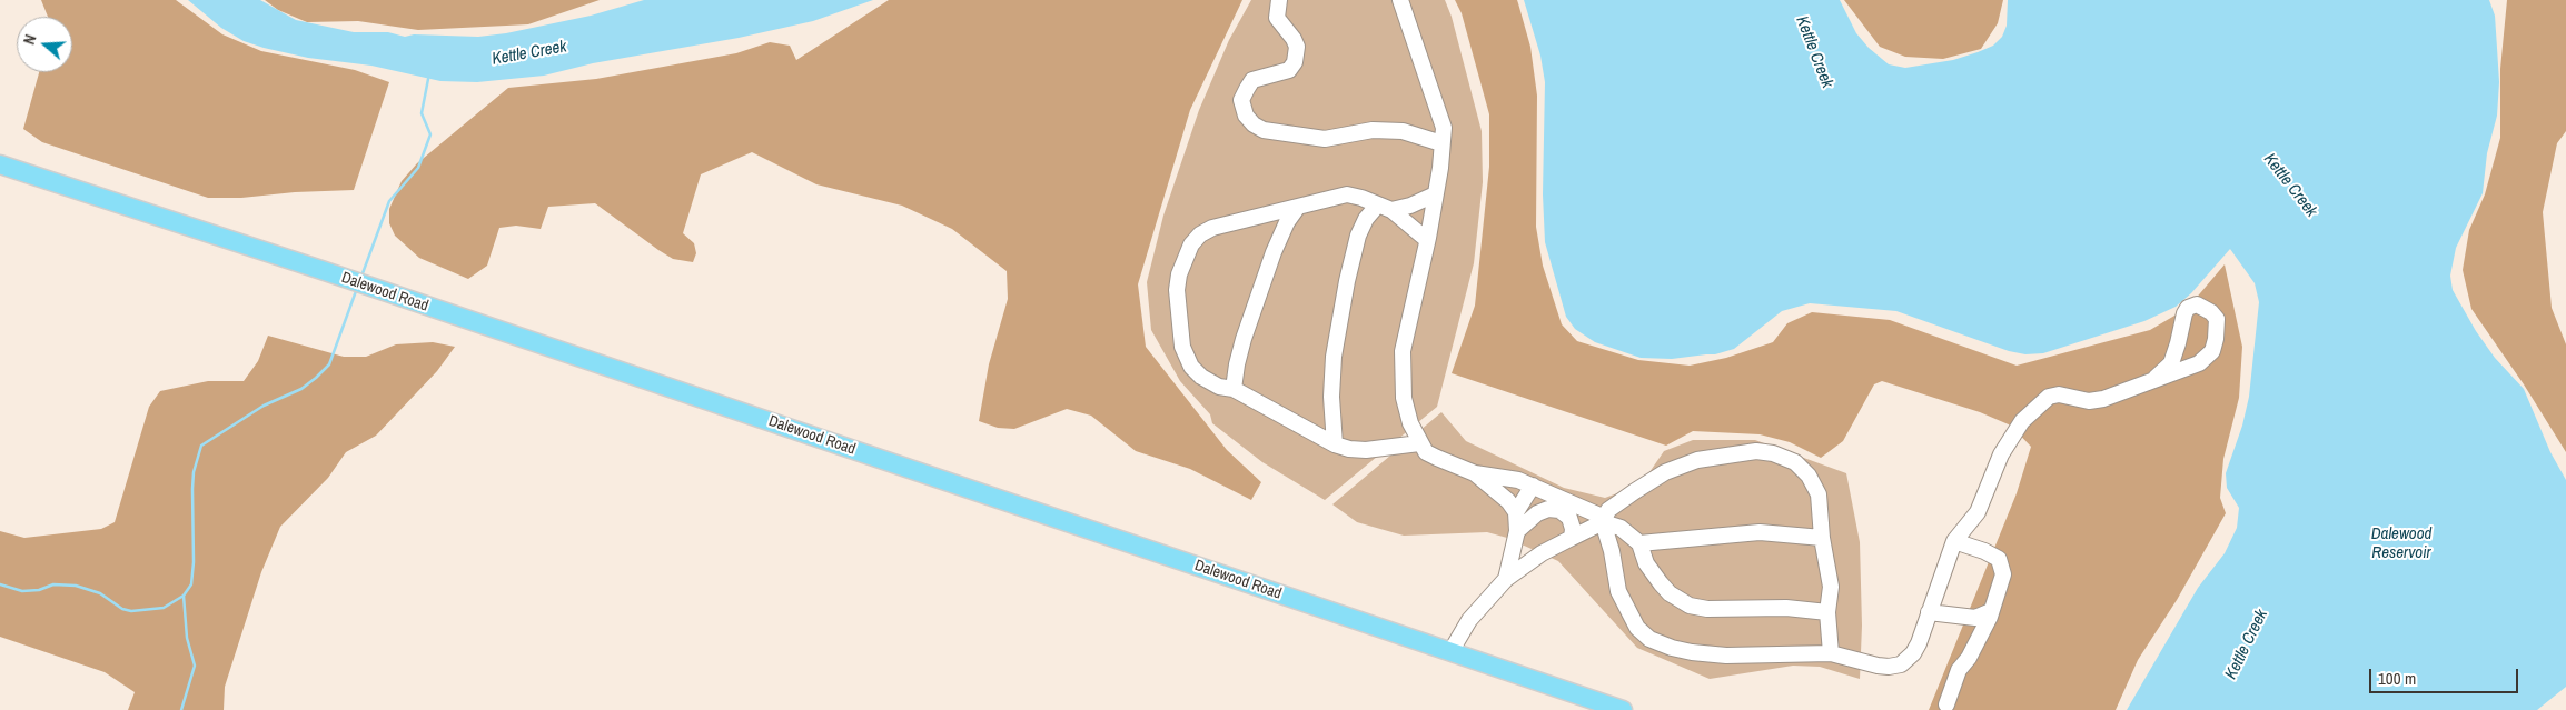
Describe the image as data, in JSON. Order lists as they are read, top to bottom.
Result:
{
  "streets": {
    "main road": ["Dalewood Road"]
  },
  "water": ["Kettle Creek", "Dalewood Reservoir"],
  "scale_bar": "100 m",
  "north": "left"
}
